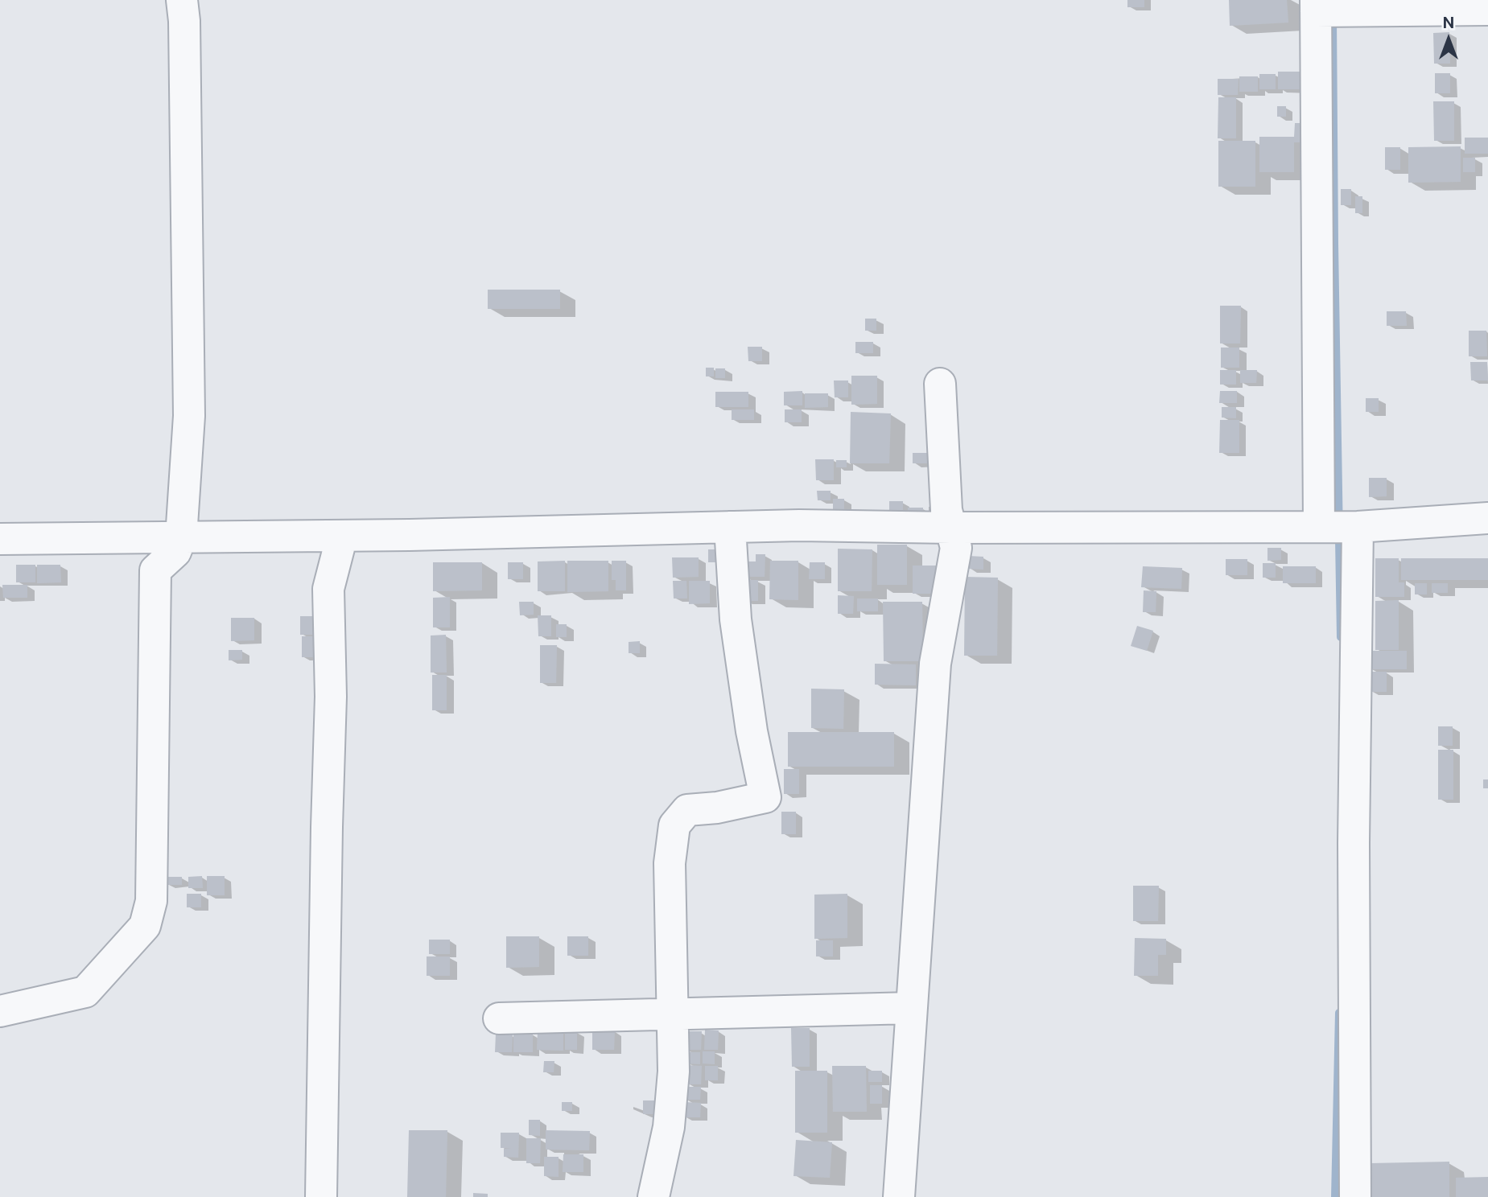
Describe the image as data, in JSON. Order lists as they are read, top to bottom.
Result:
{
  "north": "top"
}
